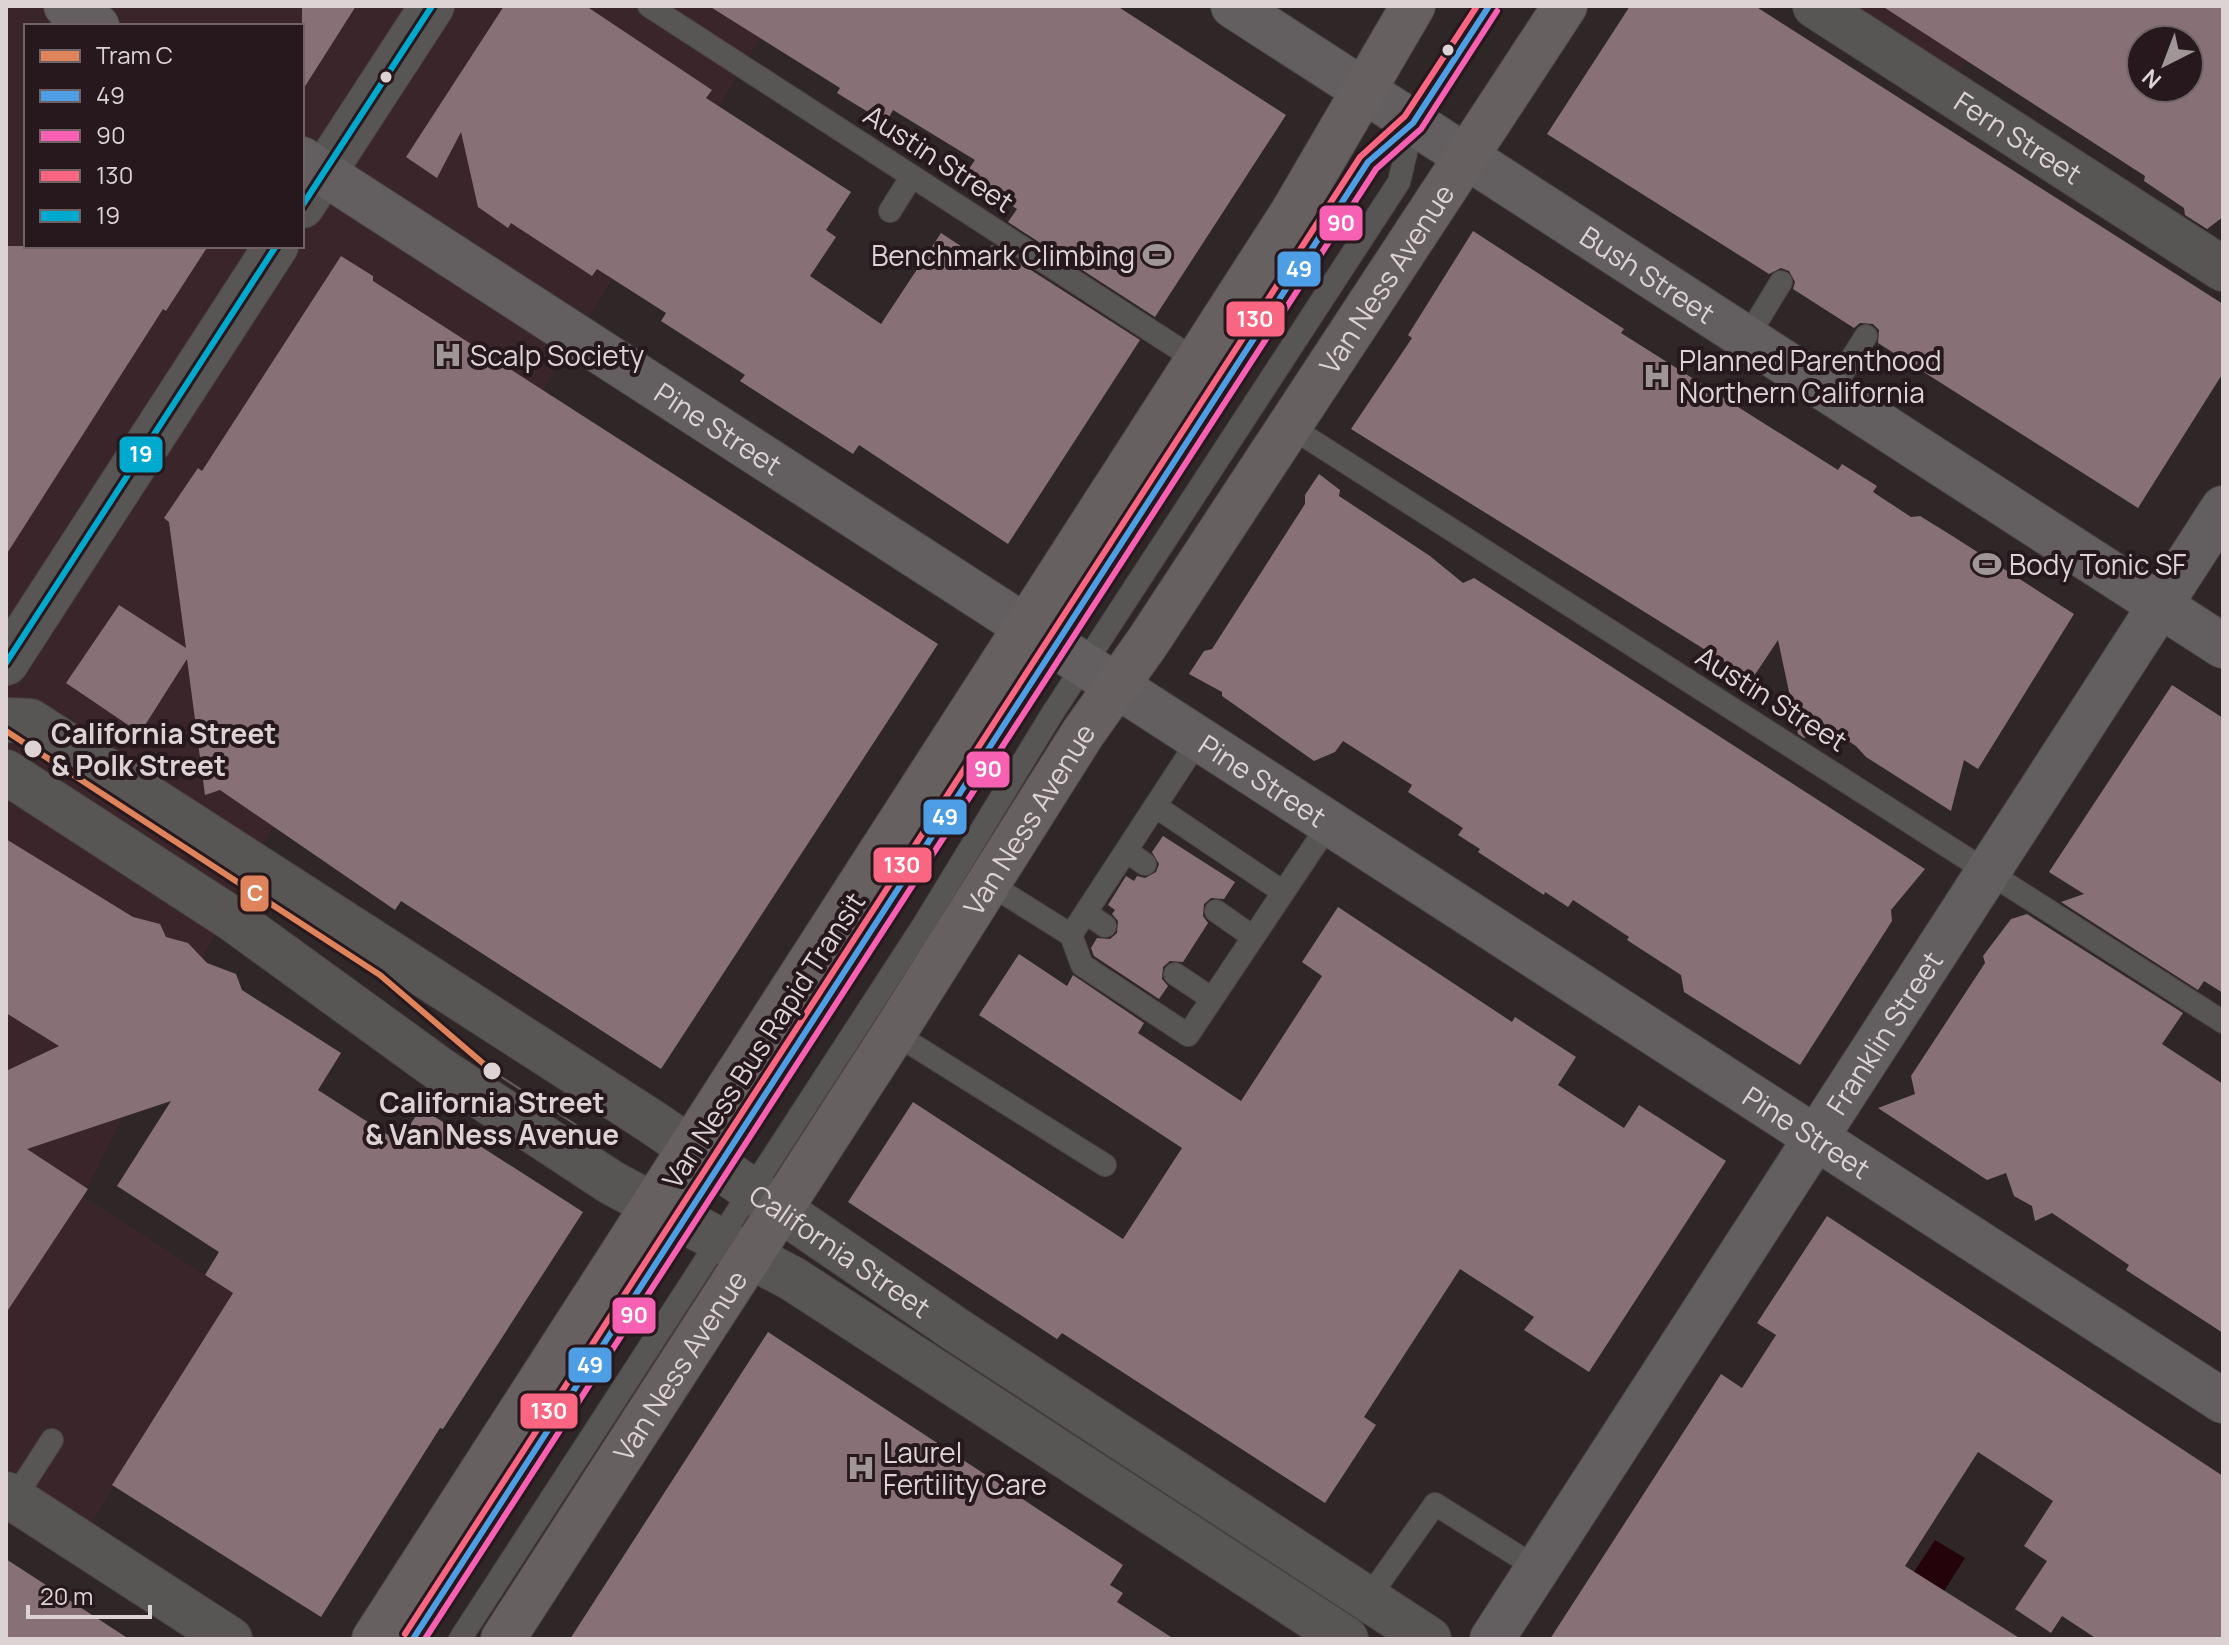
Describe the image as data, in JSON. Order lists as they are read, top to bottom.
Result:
{
  "streets": {
    "highway": ["Van Ness Avenue"],
    "main road": ["Bush Street", "Pine Street", "Franklin Street"],
    "street": ["Fern Street", "California Street"],
    "lane": ["Austin Street", "Van Ness Bus Rapid Transit"]
  },
  "crossings": [
    ["Austin Street", "Van Ness Avenue"],
    ["Austin Street", "Franklin Street"],
    ["Bush Street", "Van Ness Avenue"],
    ["Bush Street", "Franklin Street"],
    ["Van Ness Avenue", "Pine Street"],
    ["Van Ness Avenue", "Van Ness Bus Rapid Transit"],
    ["Van Ness Avenue", "California Street"],
    ["Pine Street", "Franklin Street"],
    ["Van Ness Bus Rapid Transit", "California Street"]
  ],
  "places": {
    "sports": ["Benchmark Climbing", "Body Tonic SF"],
    "hospital": ["Scalp Society", "Planned Parenthood Northern California", "Laurel Fertility Care"],
    "other": ["California Street & Polk Street", "California Street & Van Ness Avenue"]
  },
  "lines": [
    "transit line 49",
    "transit line 130",
    "transit line 19",
    "transit line 90",
    "tram line C"
  ],
  "legend": [
    "Tram C",
    "49",
    "90",
    "130",
    "19"
  ],
  "scale_bar": "20 m",
  "north": "bottom left"
}
